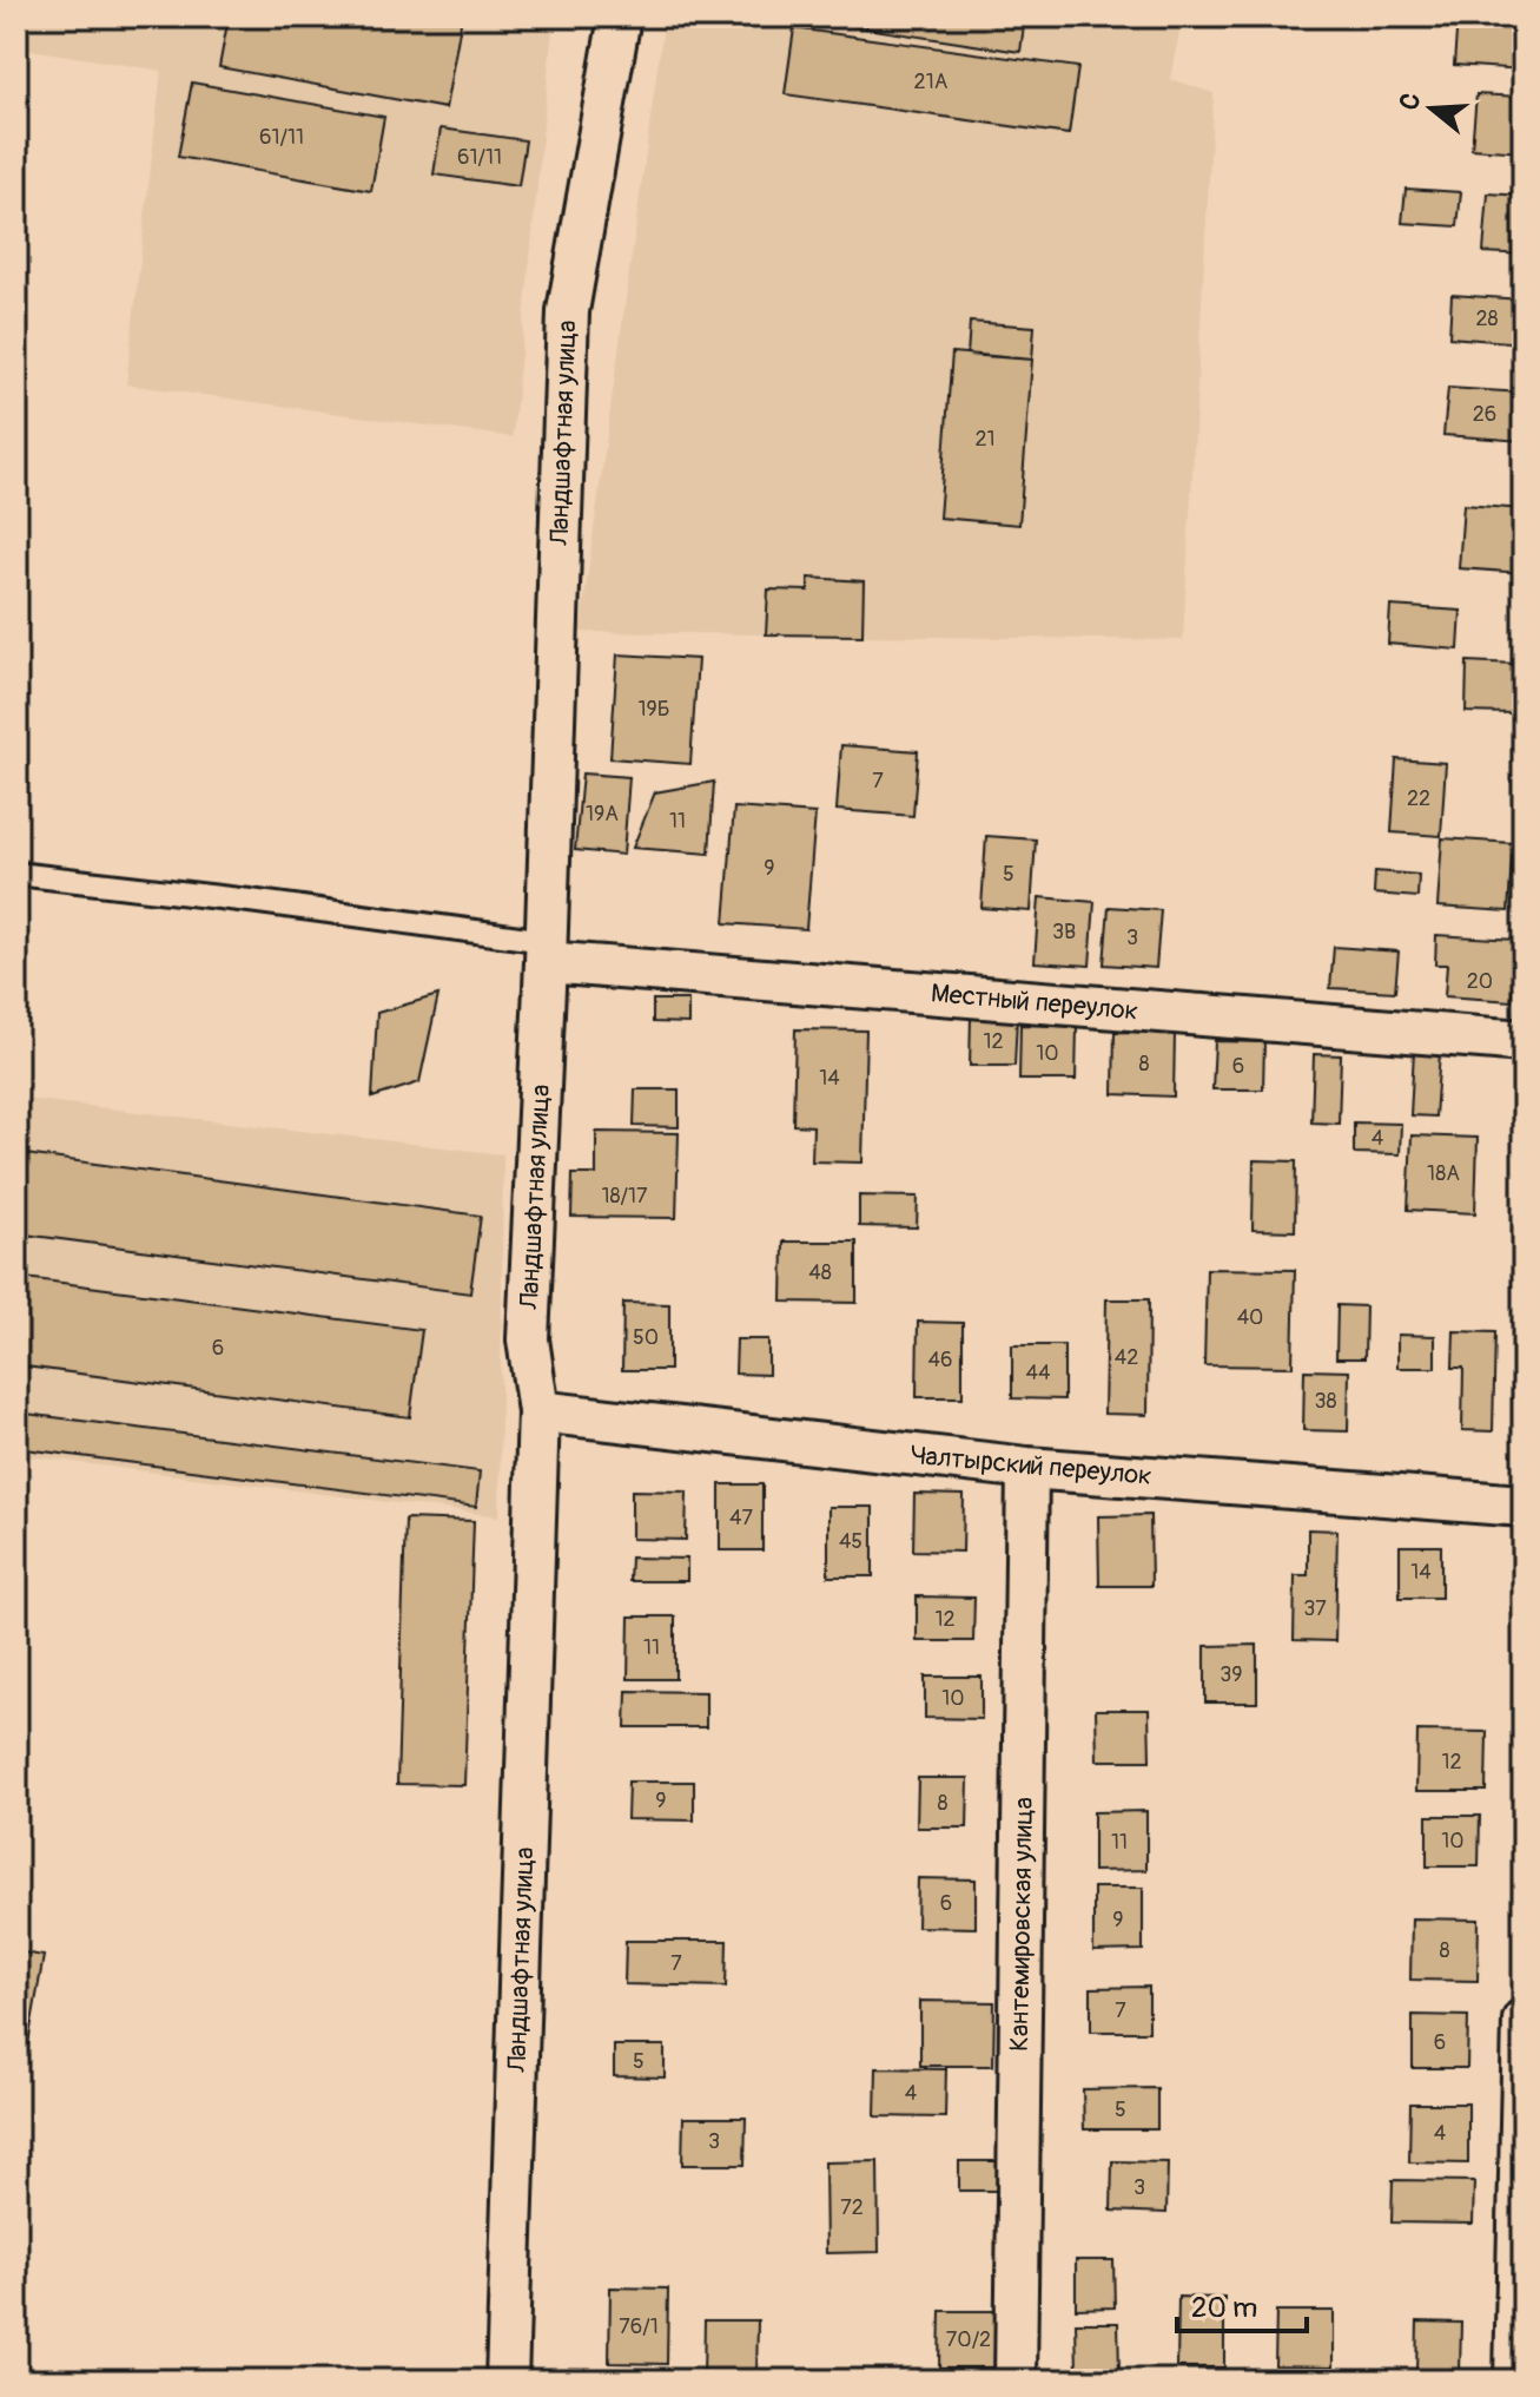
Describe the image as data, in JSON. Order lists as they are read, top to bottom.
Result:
{
  "streets": {
    "street": [
      "Ландшафтная улица",
      "Местный переулок",
      "Чалтырский переулок",
      "Кантемировская улица"
    ]
  },
  "crossings": [
    ["Ландшафтная улица", "Местный переулок"],
    ["Ландшафтная улица", "Чалтырский переулок"],
    ["Чалтырский переулок", "Кантемировская улица"]
  ],
  "house_numbers": [
    "21А",
    "61/11",
    "61/11",
    "28",
    "26",
    "21",
    "19Б",
    "7",
    "22",
    "19А",
    "11",
    "9",
    "5",
    "3В",
    "3",
    "20",
    "12",
    "10",
    "8",
    "6",
    "14",
    "4",
    "18А",
    "18/17",
    "48",
    "40",
    "50",
    "6",
    "42",
    "46",
    "44",
    "38",
    "47",
    "45",
    "14",
    "37",
    "12",
    "11",
    "39",
    "10",
    "12",
    "9",
    "8",
    "10",
    "11",
    "6",
    "9",
    "8",
    "7",
    "7",
    "6",
    "5",
    "4",
    "5",
    "4",
    "3",
    "3",
    "72",
    "76/1",
    "70/2"
  ],
  "scale_bar": "20 m",
  "north": "left"
}
